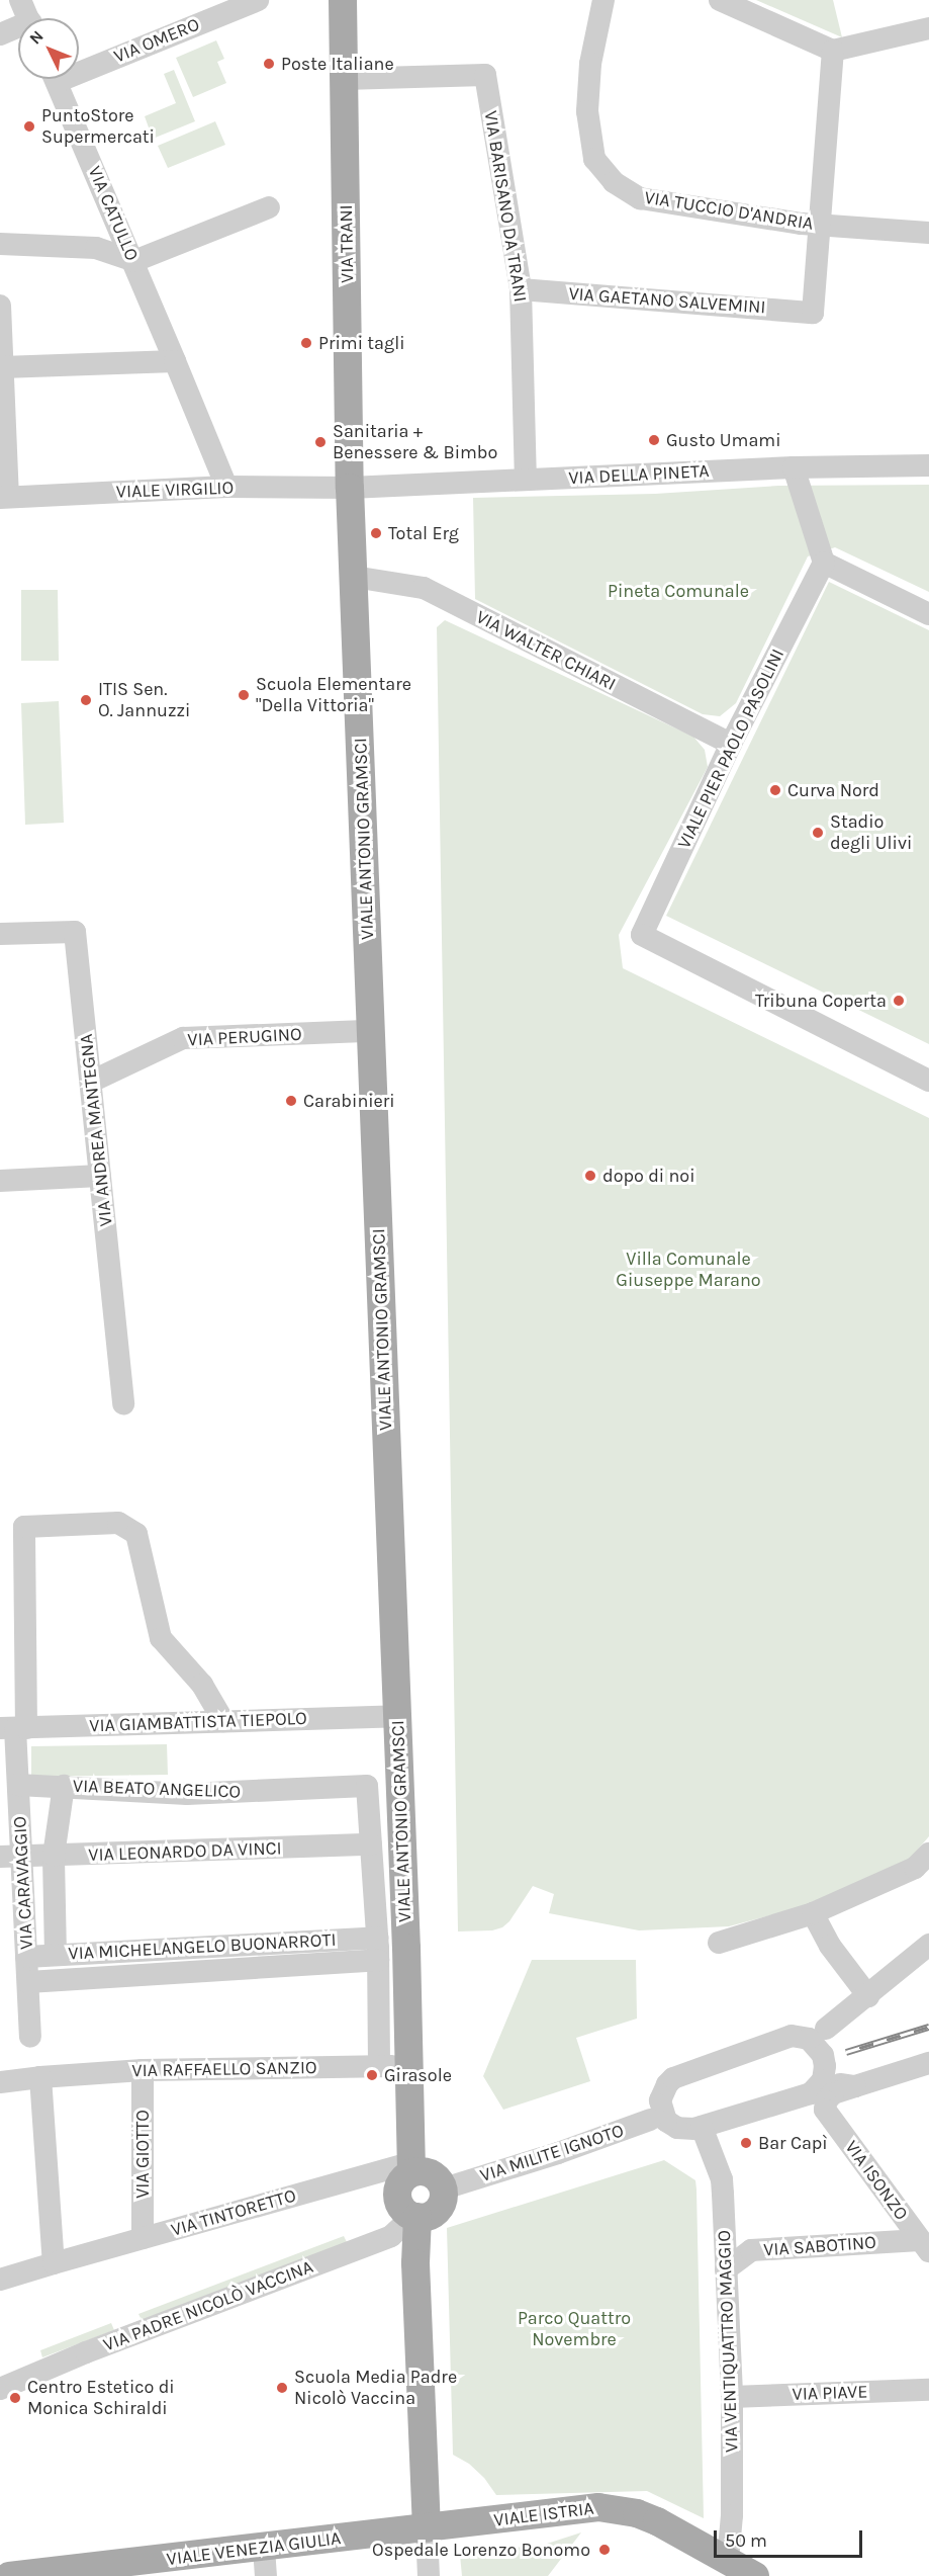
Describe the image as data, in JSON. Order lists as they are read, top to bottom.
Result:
{
  "streets": {
    "main road": [
      "VIA TRANI",
      "VIALE ANTONIO GRAMSCI",
      "VIALE ISTRIA",
      "VIALE VENEZIA GIULIA"
    ],
    "street": [
      "VIA OMERO",
      "VIA BARISANO DA TRANI",
      "VIA TUCCIO D'ANDRIA",
      "VIA CATULLO",
      "VIA GAETANO SALVEMINI",
      "VIA DELLA PINETA",
      "VIALE VIRGILIO",
      "VIA WALTER CHIARI",
      "VIALE PIER PAOLO PASOLINI",
      "VIA PERUGINO",
      "VIA ANDREA MANTEGNA",
      "VIA GIAMBATTISTA TIEPOLO",
      "VIA BEATO ANGELICO",
      "VIA LEONARDO DA VINCI",
      "VIA CARAVAGGIO",
      "VIA MICHELANGELO BUONARROTI",
      "VIA RAFFAELLO SANZIO",
      "VIA MILITE IGNOTO",
      "VIA GIOTTO",
      "VIA ISONZO",
      "VIA TINTORETTO",
      "VIA SABOTINO",
      "VIA PADRE NICOLÒ VACCINA",
      "VIA VENTIQUATTRO MAGGIO",
      "VIA PIAVE"
    ]
  },
  "crossings": [
    ["VIA BARISANO DA TRANI", "VIA TRANI"],
    ["VIA BARISANO DA TRANI", "VIA GAETANO SALVEMINI"],
    ["VIA BARISANO DA TRANI", "VIA DELLA PINETA"],
    ["VIA TUCCIO D'ANDRIA", "VIA GAETANO SALVEMINI"],
    ["VIA CATULLO", "VIALE VIRGILIO"],
    ["VIA TRANI", "VIA DELLA PINETA"],
    ["VIA TRANI", "VIALE VIRGILIO"],
    ["VIA TRANI", "VIALE ANTONIO GRAMSCI"],
    ["VIA DELLA PINETA", "VIALE VIRGILIO"],
    ["VIA DELLA PINETA", "VIALE ANTONIO GRAMSCI"],
    ["VIALE VIRGILIO", "VIALE ANTONIO GRAMSCI"],
    ["VIA WALTER CHIARI", "VIALE PIER PAOLO PASOLINI"],
    ["VIA WALTER CHIARI", "VIALE ANTONIO GRAMSCI"],
    ["VIALE ANTONIO GRAMSCI", "VIA PERUGINO"],
    ["VIALE ANTONIO GRAMSCI", "VIA GIAMBATTISTA TIEPOLO"],
    ["VIALE ANTONIO GRAMSCI", "VIA BEATO ANGELICO"],
    ["VIALE ANTONIO GRAMSCI", "VIA LEONARDO DA VINCI"],
    ["VIALE ANTONIO GRAMSCI", "VIA MICHELANGELO BUONARROTI"],
    ["VIALE ANTONIO GRAMSCI", "VIA RAFFAELLO SANZIO"],
    ["VIALE ANTONIO GRAMSCI", "VIA MILITE IGNOTO"],
    ["VIALE ANTONIO GRAMSCI", "VIA TINTORETTO"],
    ["VIALE ANTONIO GRAMSCI", "VIA PADRE NICOLÒ VACCINA"],
    ["VIA PERUGINO", "VIA ANDREA MANTEGNA"],
    ["VIA GIAMBATTISTA TIEPOLO", "VIA CARAVAGGIO"],
    ["VIA BEATO ANGELICO", "VIA CARAVAGGIO"],
    ["VIA LEONARDO DA VINCI", "VIA CARAVAGGIO"],
    ["VIA CARAVAGGIO", "VIA MICHELANGELO BUONARROTI"],
    ["VIA RAFFAELLO SANZIO", "VIA GIOTTO"],
    ["VIA MILITE IGNOTO", "VIA TINTORETTO"],
    ["VIA MILITE IGNOTO", "VIA PADRE NICOLÒ VACCINA"],
    ["VIA GIOTTO", "VIA TINTORETTO"],
    ["VIA ISONZO", "VIA SABOTINO"],
    ["VIA TINTORETTO", "VIA PADRE NICOLÒ VACCINA"],
    ["VIA SABOTINO", "VIA VENTIQUATTRO MAGGIO"],
    ["VIA VENTIQUATTRO MAGGIO", "VIA PIAVE"],
    ["VIA VENTIQUATTRO MAGGIO", "VIALE ISTRIA"],
    ["VIALE ISTRIA", "VIALE VENEZIA GIULIA"]
  ],
  "parks": ["Pineta Comunale", "Villa Comunale Giuseppe Marano", "Parco Quattro Novembre"],
  "places": [
    "Poste Italiane",
    "PuntoStore Supermercati",
    "Primi tagli",
    "Gusto Umami",
    "Sanitaria + Benessere & Bimbo",
    "Total Erg",
    "Scuola Elementare \"Della Vittoria\"",
    "ITIS Sen. O. Jannuzzi",
    "Curva Nord",
    "Stadio degli Ulivi",
    "Tribuna Coperta",
    "Carabinieri",
    "dopo di noi",
    "Girasole",
    "Bar Capì",
    "Scuola Media Padre Nicolò Vaccina",
    "Centro Estetico di Monica Schiraldi",
    "Ospedale Lorenzo Bonomo"
  ],
  "scale_bar": "50 m",
  "north": "top left"
}
